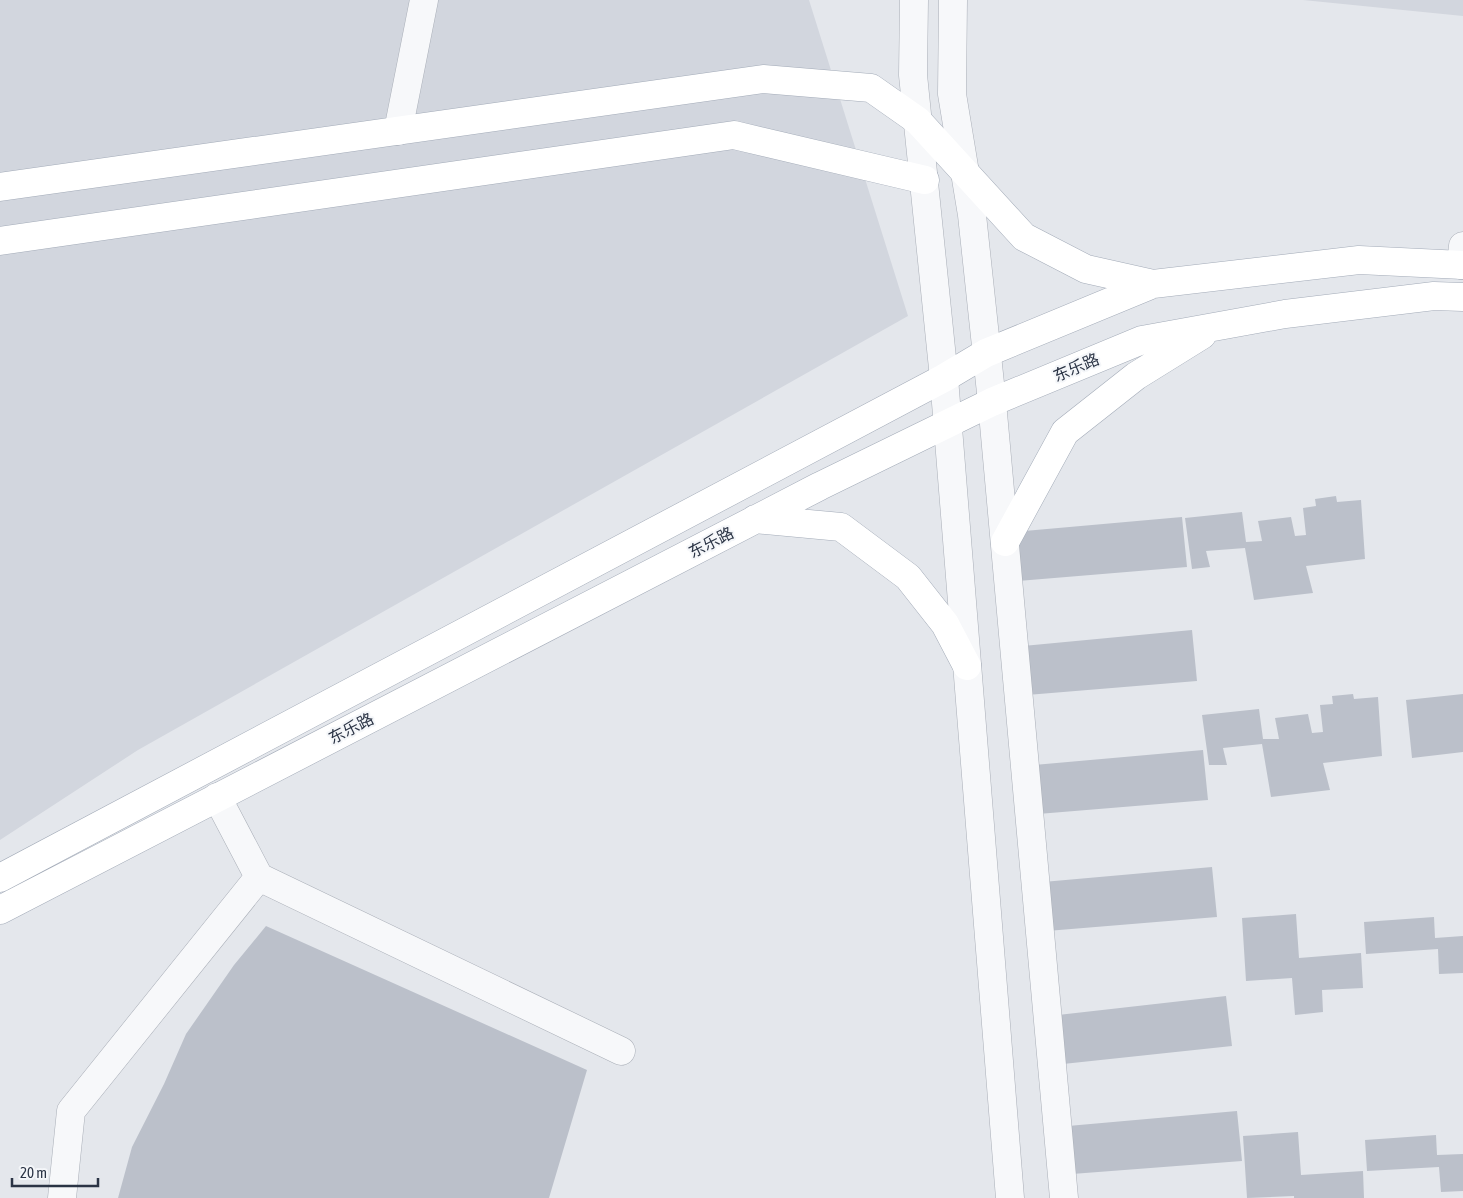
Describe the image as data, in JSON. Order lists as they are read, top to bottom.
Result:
{
  "streets": {
    "main road": ["东乐路"]
  },
  "scale_bar": "20 m"
}
